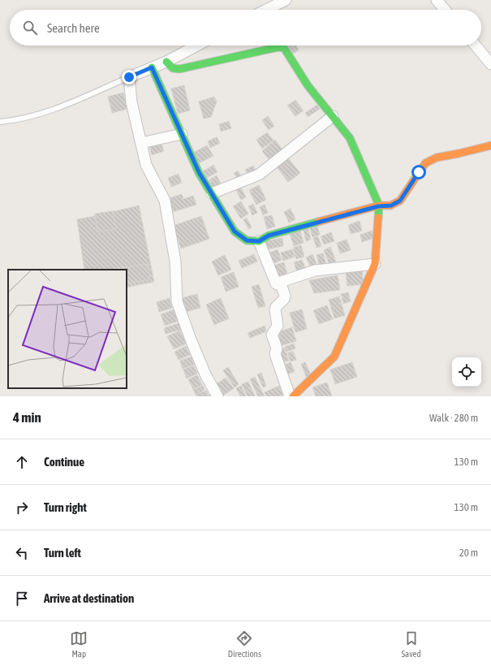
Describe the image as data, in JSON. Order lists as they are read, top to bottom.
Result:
{
  "page": {
    "search": "Search here",
    "heading": ["4 min", "Walk · 280 m"],
    "list": [
      ["Continue", "130 m"],
      ["Turn right", "130 m"],
      ["Turn left", "20 m"],
      "Arrive at destination"
    ],
    "nav": ["Map", "Directions", "Saved"]
  }
}
